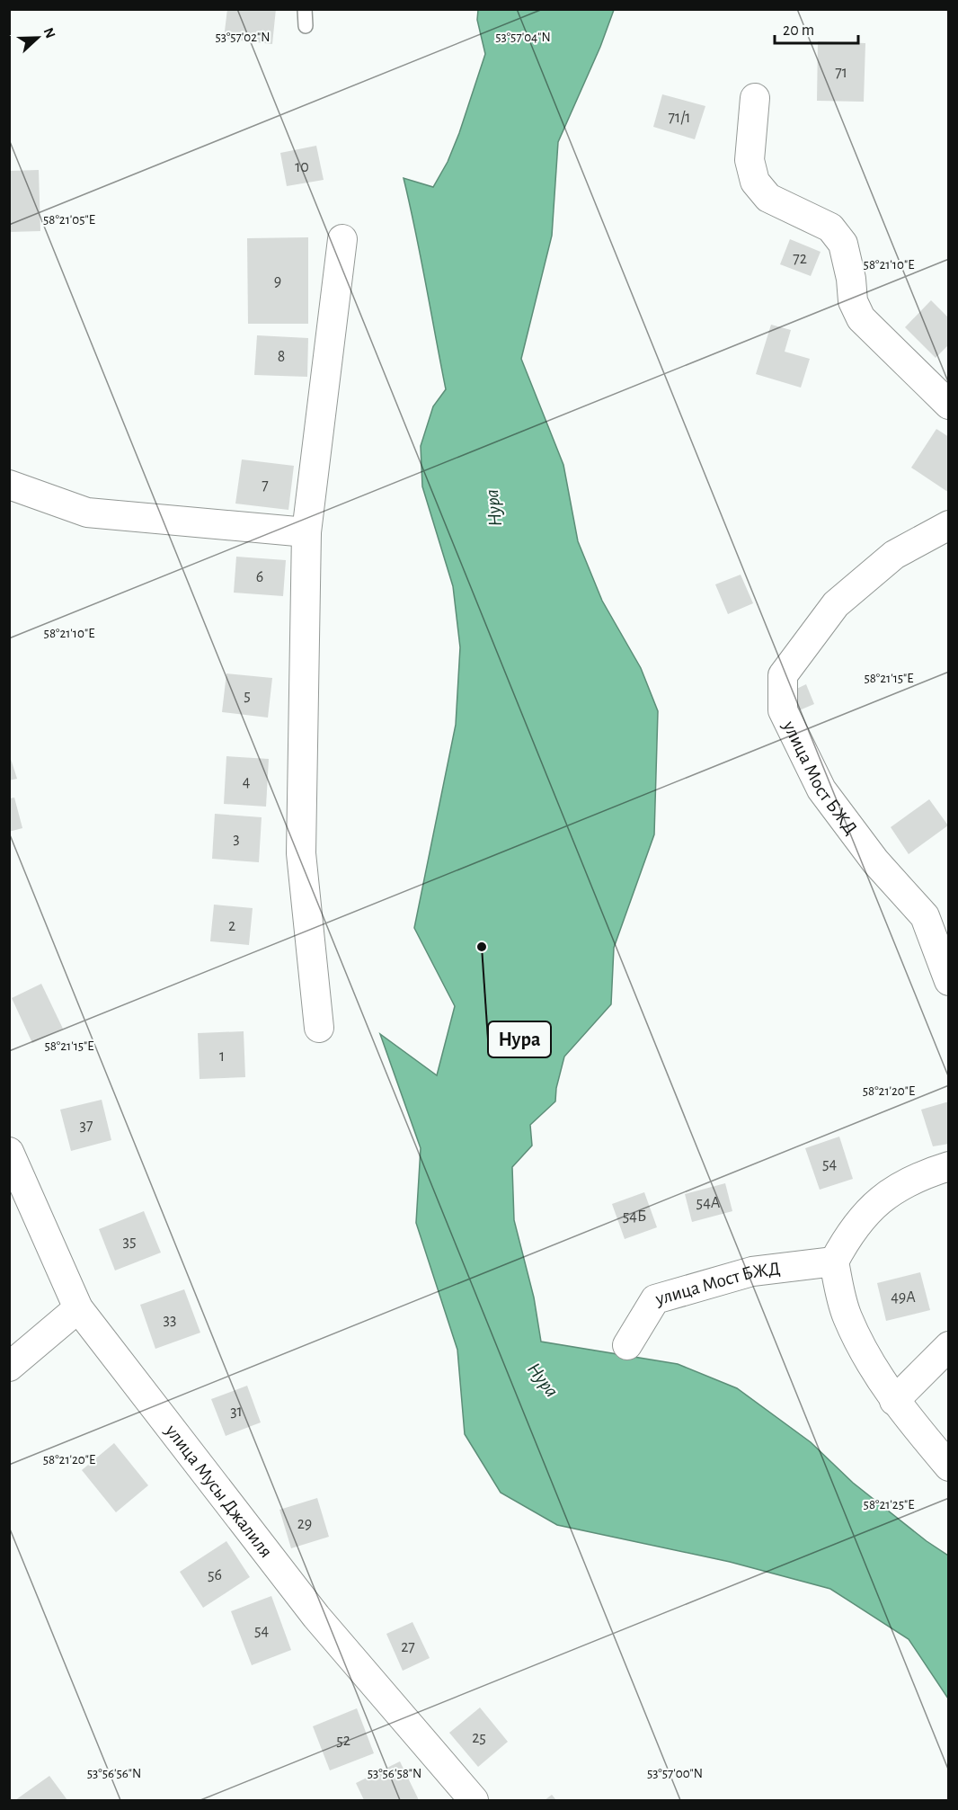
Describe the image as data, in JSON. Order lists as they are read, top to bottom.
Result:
{
  "streets": {
    "street": ["улица Мост БЖД", "улица Мусы Джалиля"]
  },
  "water": ["Нура"],
  "places": ["Нура"],
  "house_numbers": [
    "71",
    "71/1",
    "10",
    "72",
    "9",
    "8",
    "7",
    "6",
    "5",
    "4",
    "3",
    "2",
    "1",
    "37",
    "54",
    "54А",
    "54Б",
    "35",
    "49А",
    "33",
    "31",
    "29",
    "56",
    "54",
    "27",
    "25",
    "52"
  ],
  "scale_bar": "20 m",
  "north": "right",
  "coordinates": [
    "53°57'02\"N",
    "53°57'04\"N",
    "58°21'05\"E",
    "58°21'10\"E",
    "58°21'15\"E",
    "58°21'20\"E",
    "58°21'25\"E",
    "53°56'56\"N",
    "53°56'58\"N",
    "53°57'00\"N"
  ]
}
